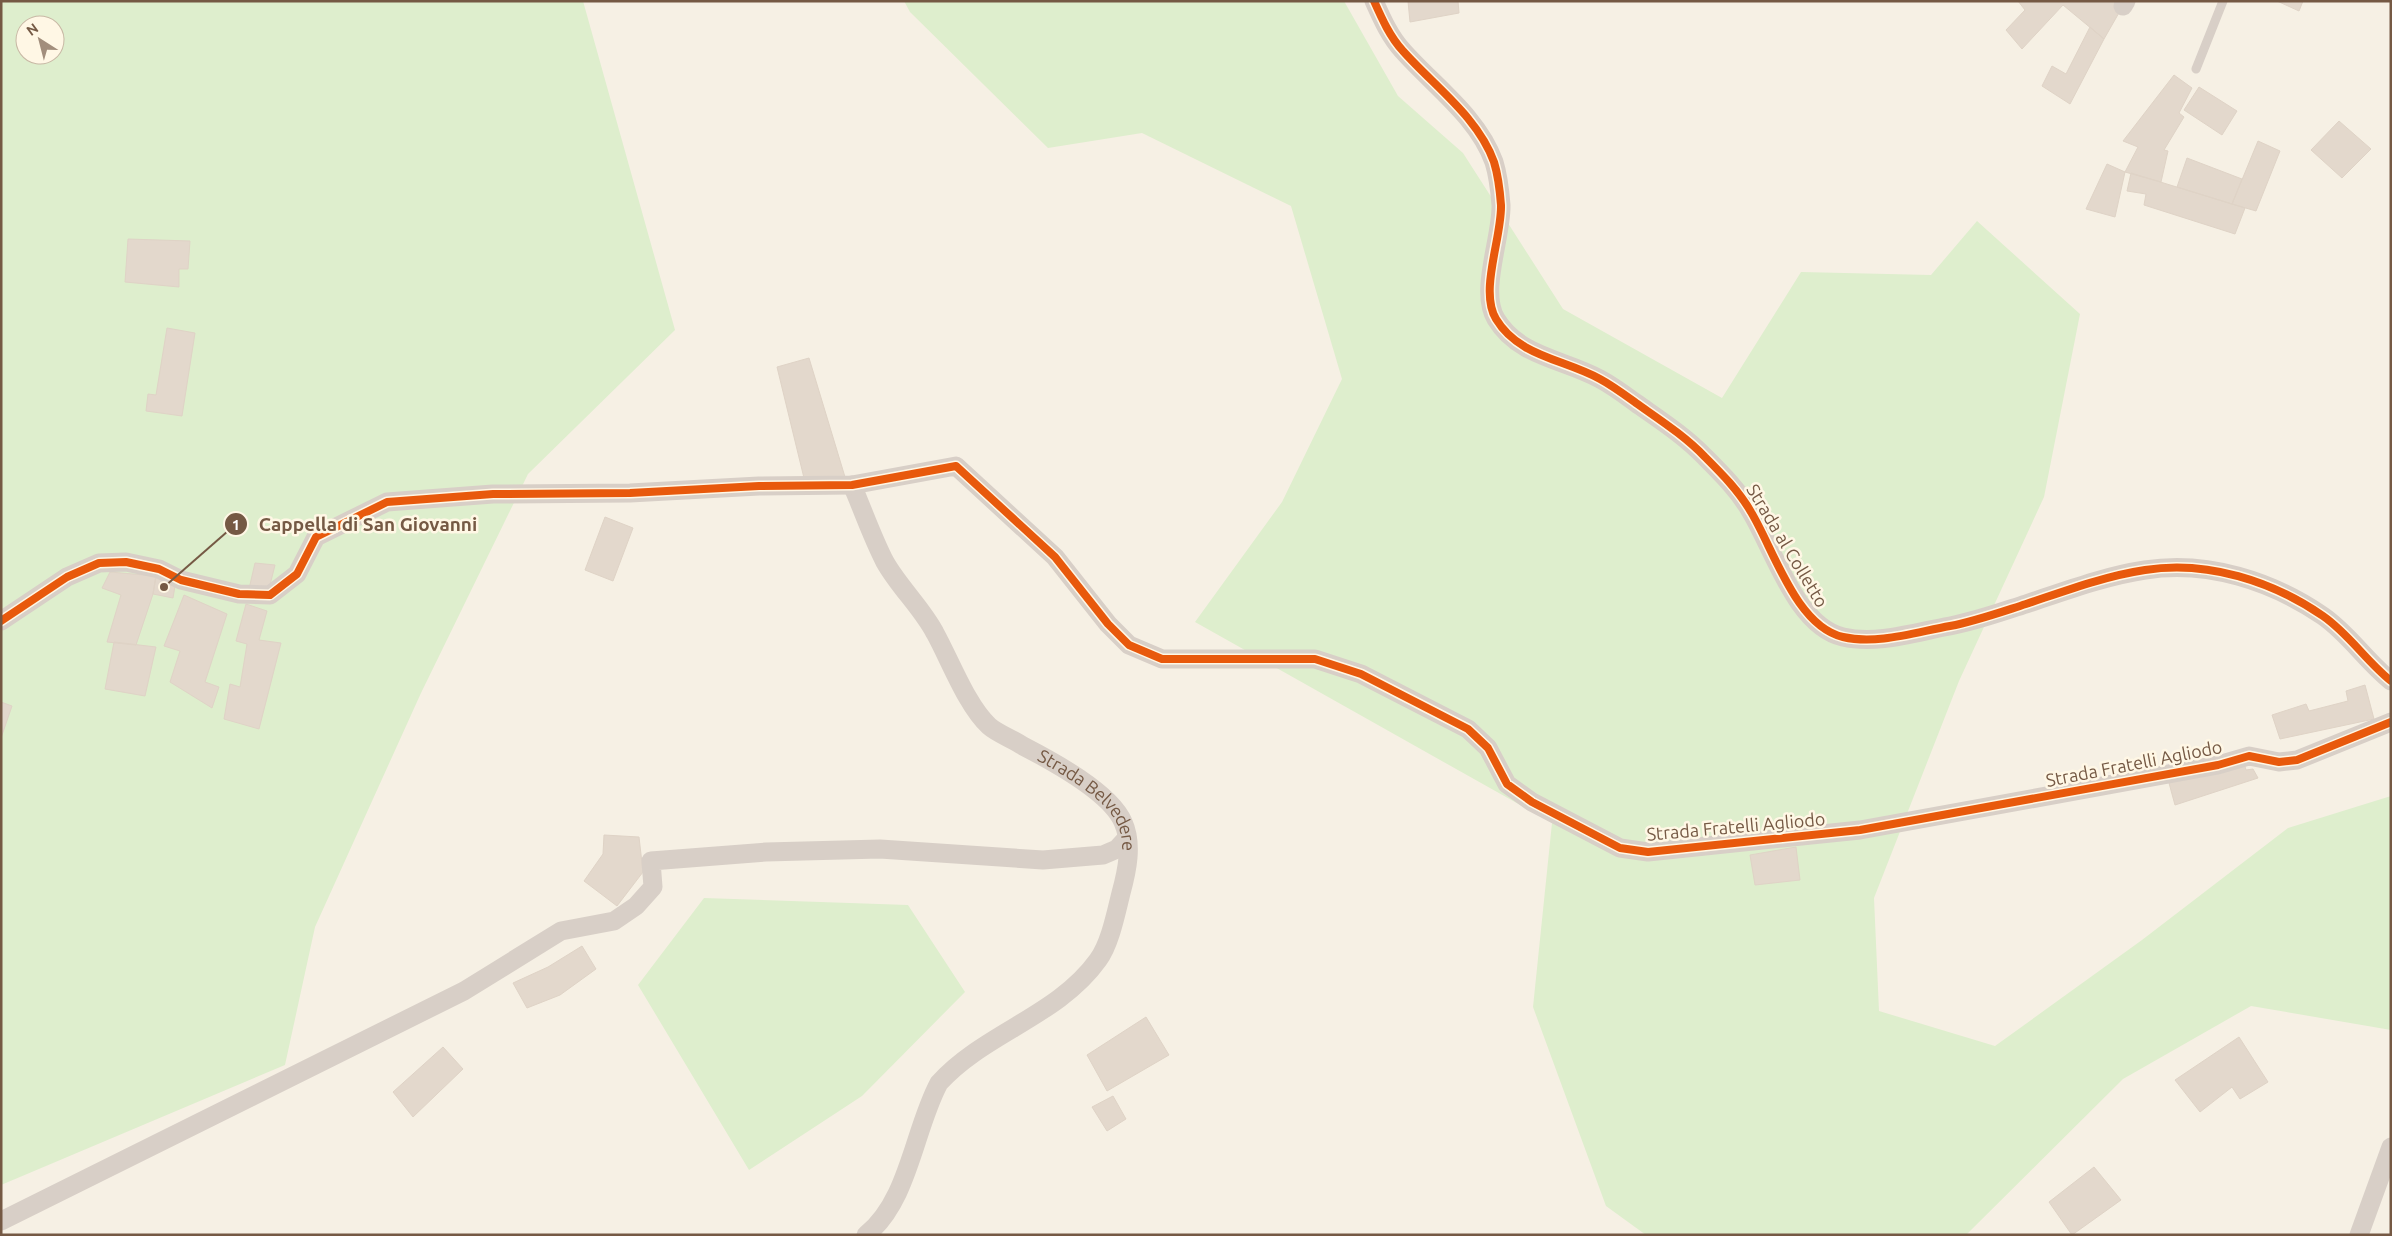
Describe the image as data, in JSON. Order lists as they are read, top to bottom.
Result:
{
  "streets": {
    "street": ["Strada al Colletto", "Strada Fratelli Agliodo", "Strada Belvedere"]
  },
  "crossings": [
    ["Strada Fratelli Agliodo", "Strada Belvedere"]
  ],
  "places": ["Cappella di San Giovanni"],
  "north": "top left"
}
